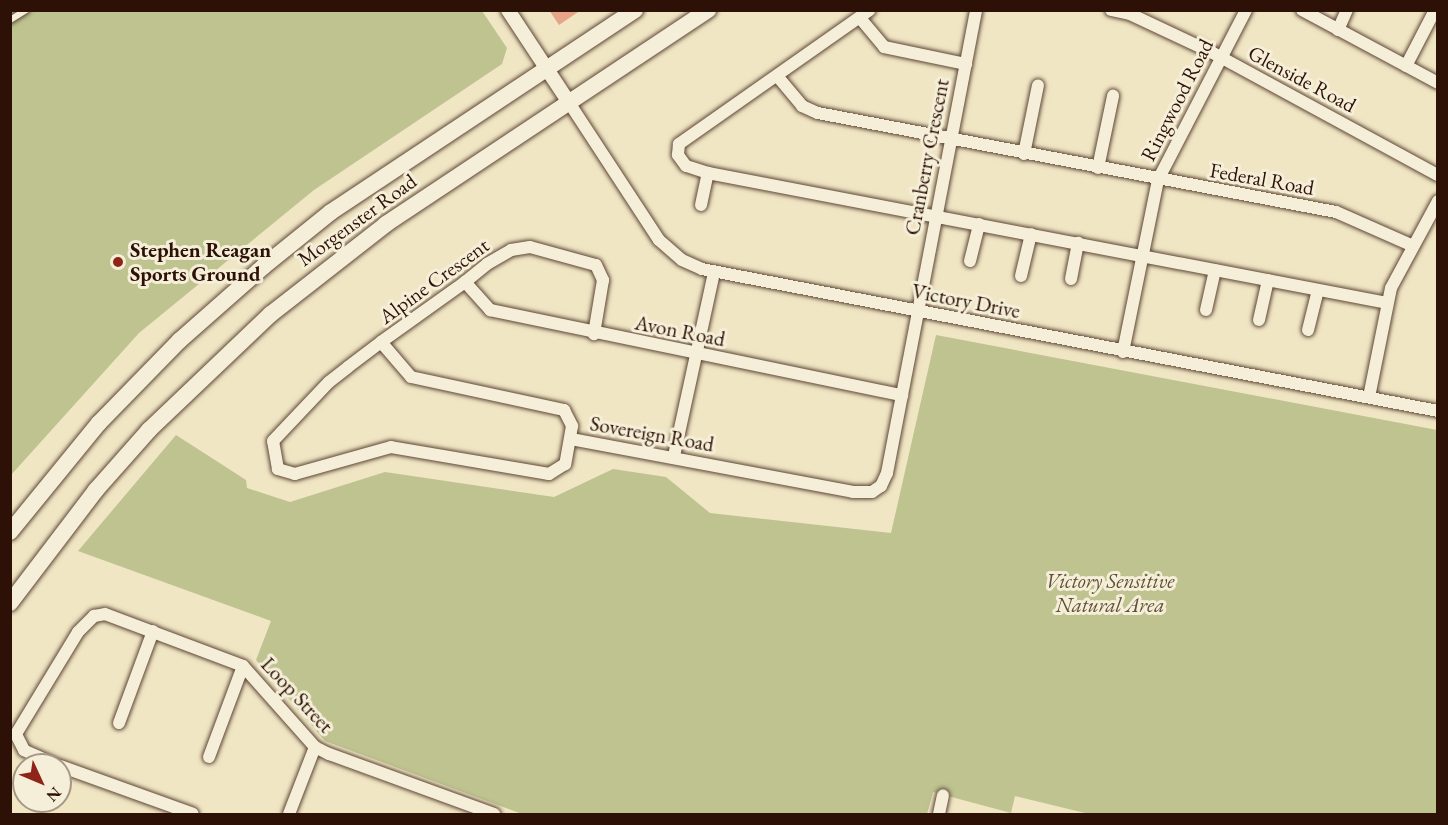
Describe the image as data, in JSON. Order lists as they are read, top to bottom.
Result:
{
  "streets": {
    "main road": ["Morgenster Road"],
    "street": [
      "Glenside Road",
      "Ringwood Road",
      "Cranberry Crescent",
      "Federal Road",
      "Alpine Crescent",
      "Victory Drive",
      "Avon Road",
      "Sovereign Road",
      "Loop Street"
    ]
  },
  "crossings": [
    ["Glenside Road", "Ringwood Road"],
    ["Ringwood Road", "Federal Road"],
    ["Ringwood Road", "Victory Drive"],
    ["Cranberry Crescent", "Federal Road"],
    ["Cranberry Crescent", "Victory Drive"],
    ["Cranberry Crescent", "Avon Road"],
    ["Cranberry Crescent", "Sovereign Road"],
    ["Morgenster Road", "Victory Drive"],
    ["Alpine Crescent", "Avon Road"],
    ["Alpine Crescent", "Sovereign Road"]
  ],
  "parks": ["Victory Sensitive Natural Area"],
  "places": ["Stephen Reagan Sports Ground"],
  "north": "bottom right"
}
